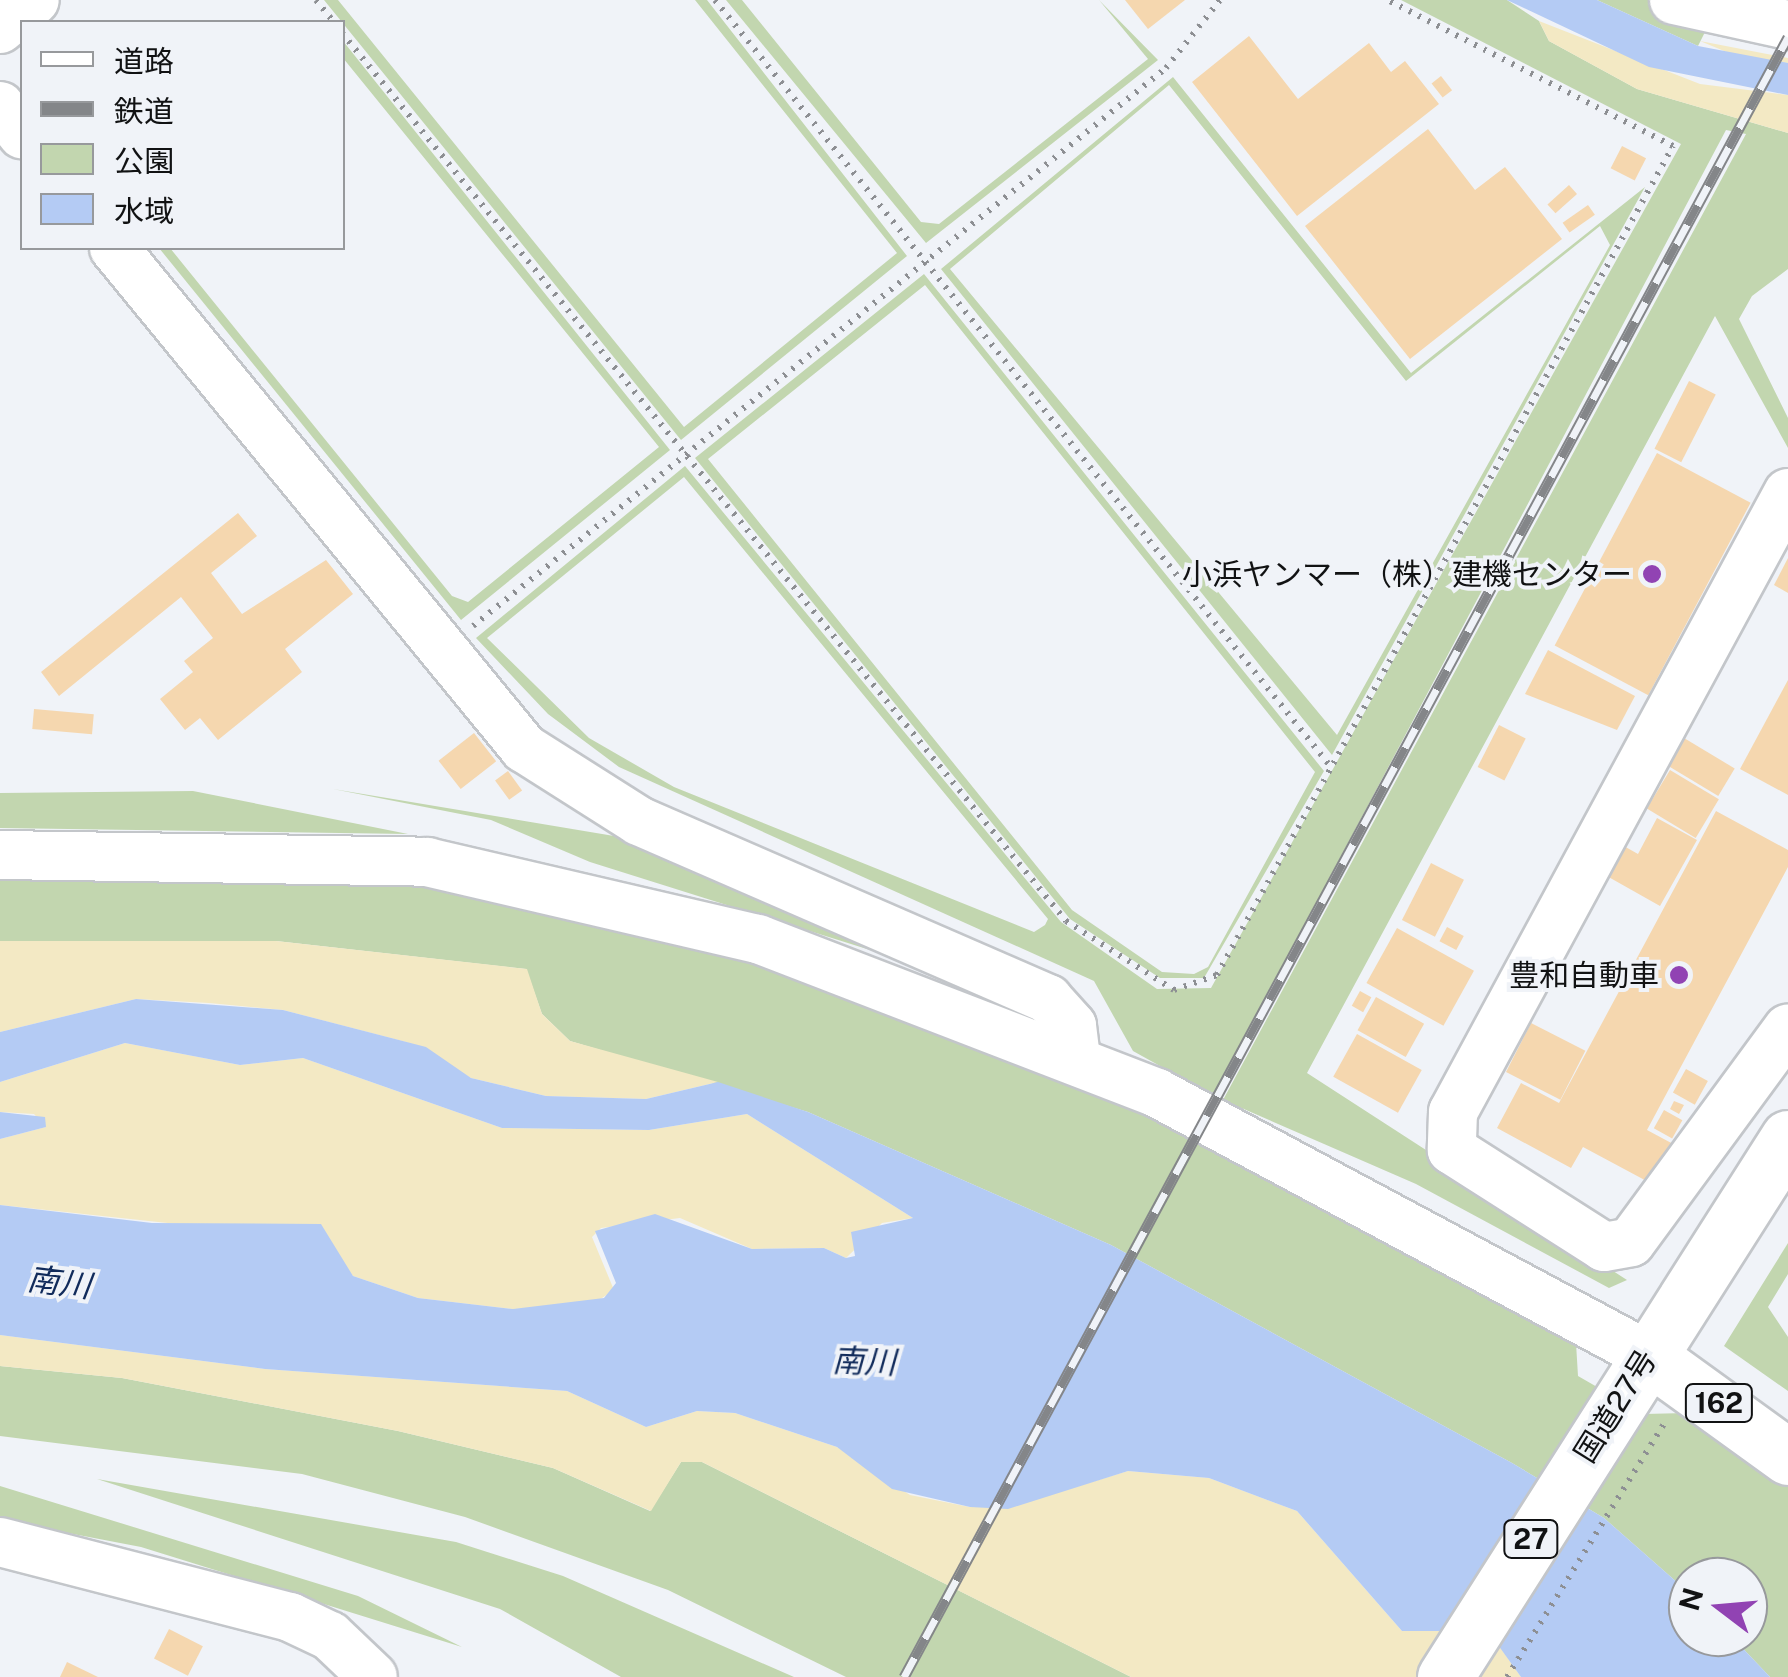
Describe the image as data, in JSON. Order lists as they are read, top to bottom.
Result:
{
  "streets": {
    "highway": ["162", "国道27号", "27"]
  },
  "crossings": [
    ["162", "国道27号"]
  ],
  "water": ["南川"],
  "places": ["小浜ヤンマー（株）建機センター", "豊和自動車"],
  "legend": [
    "道路",
    "鉄道",
    "公園",
    "水域"
  ],
  "north": "left"
}
